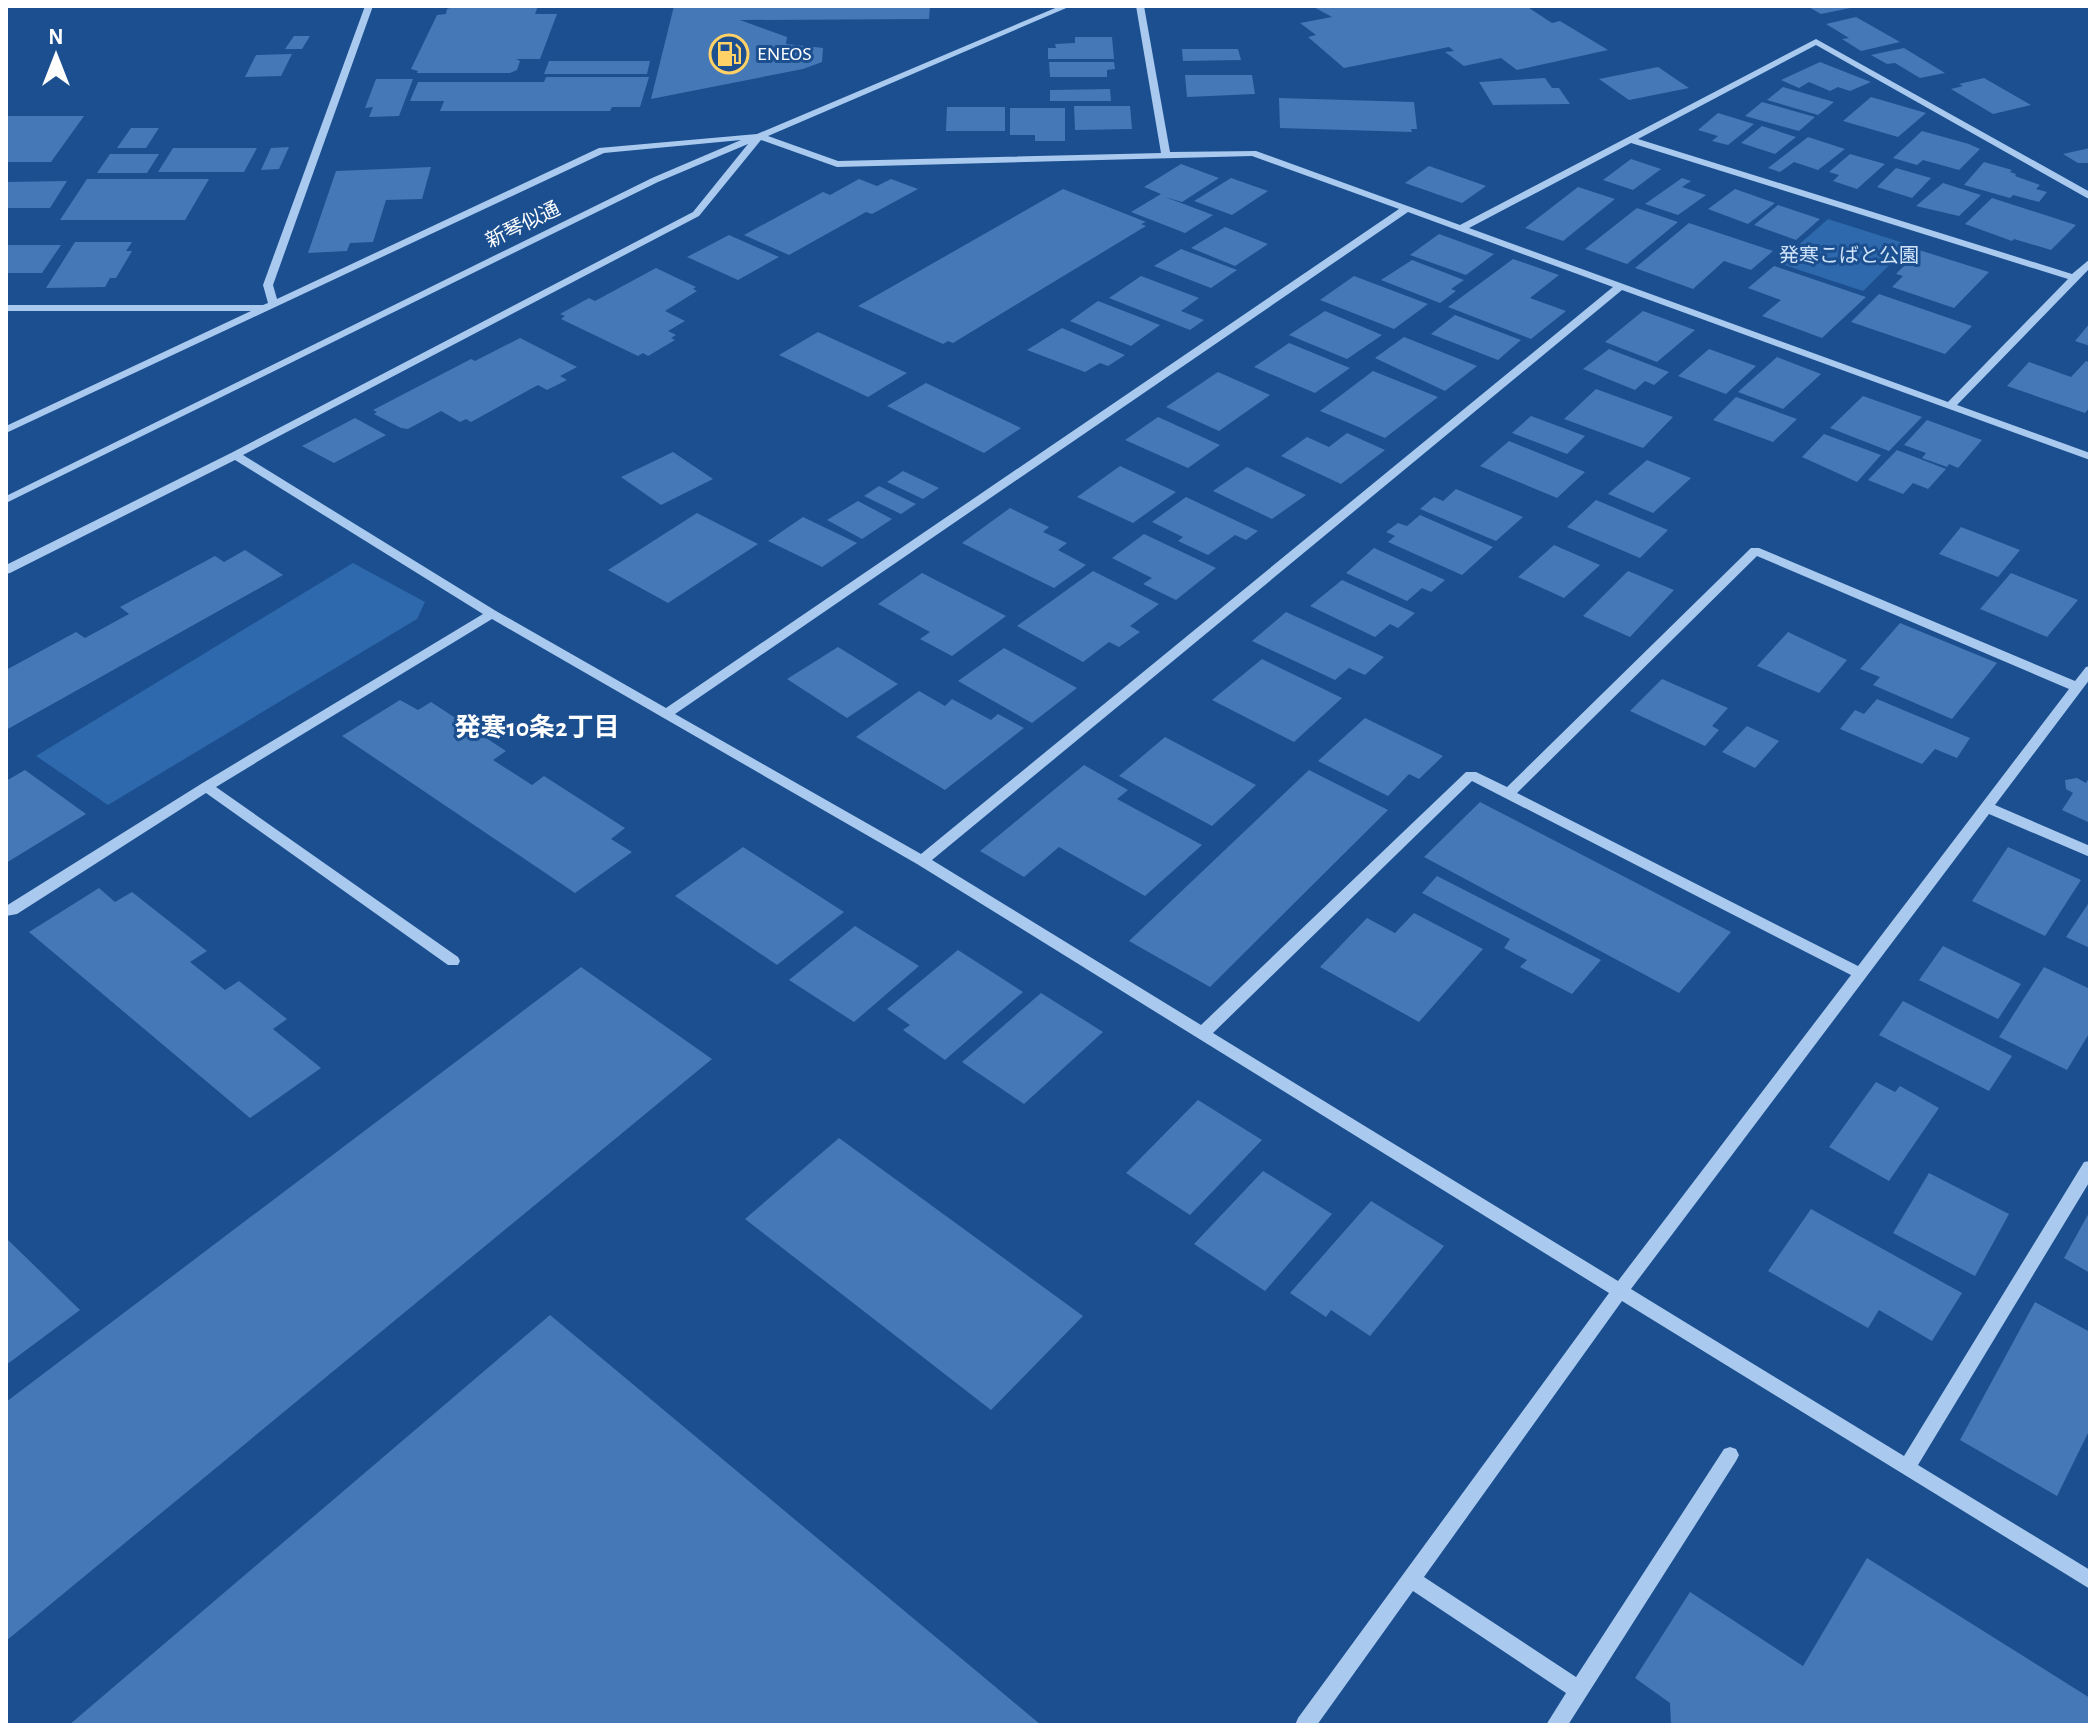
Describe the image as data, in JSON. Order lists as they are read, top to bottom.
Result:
{
  "streets": {
    "street": ["新琴似通"]
  },
  "districts": ["発寒10条2丁目"],
  "parks": ["発寒こばと公園"],
  "places": {
    "fuel station": ["ENEOS"]
  },
  "north": "top"
}
